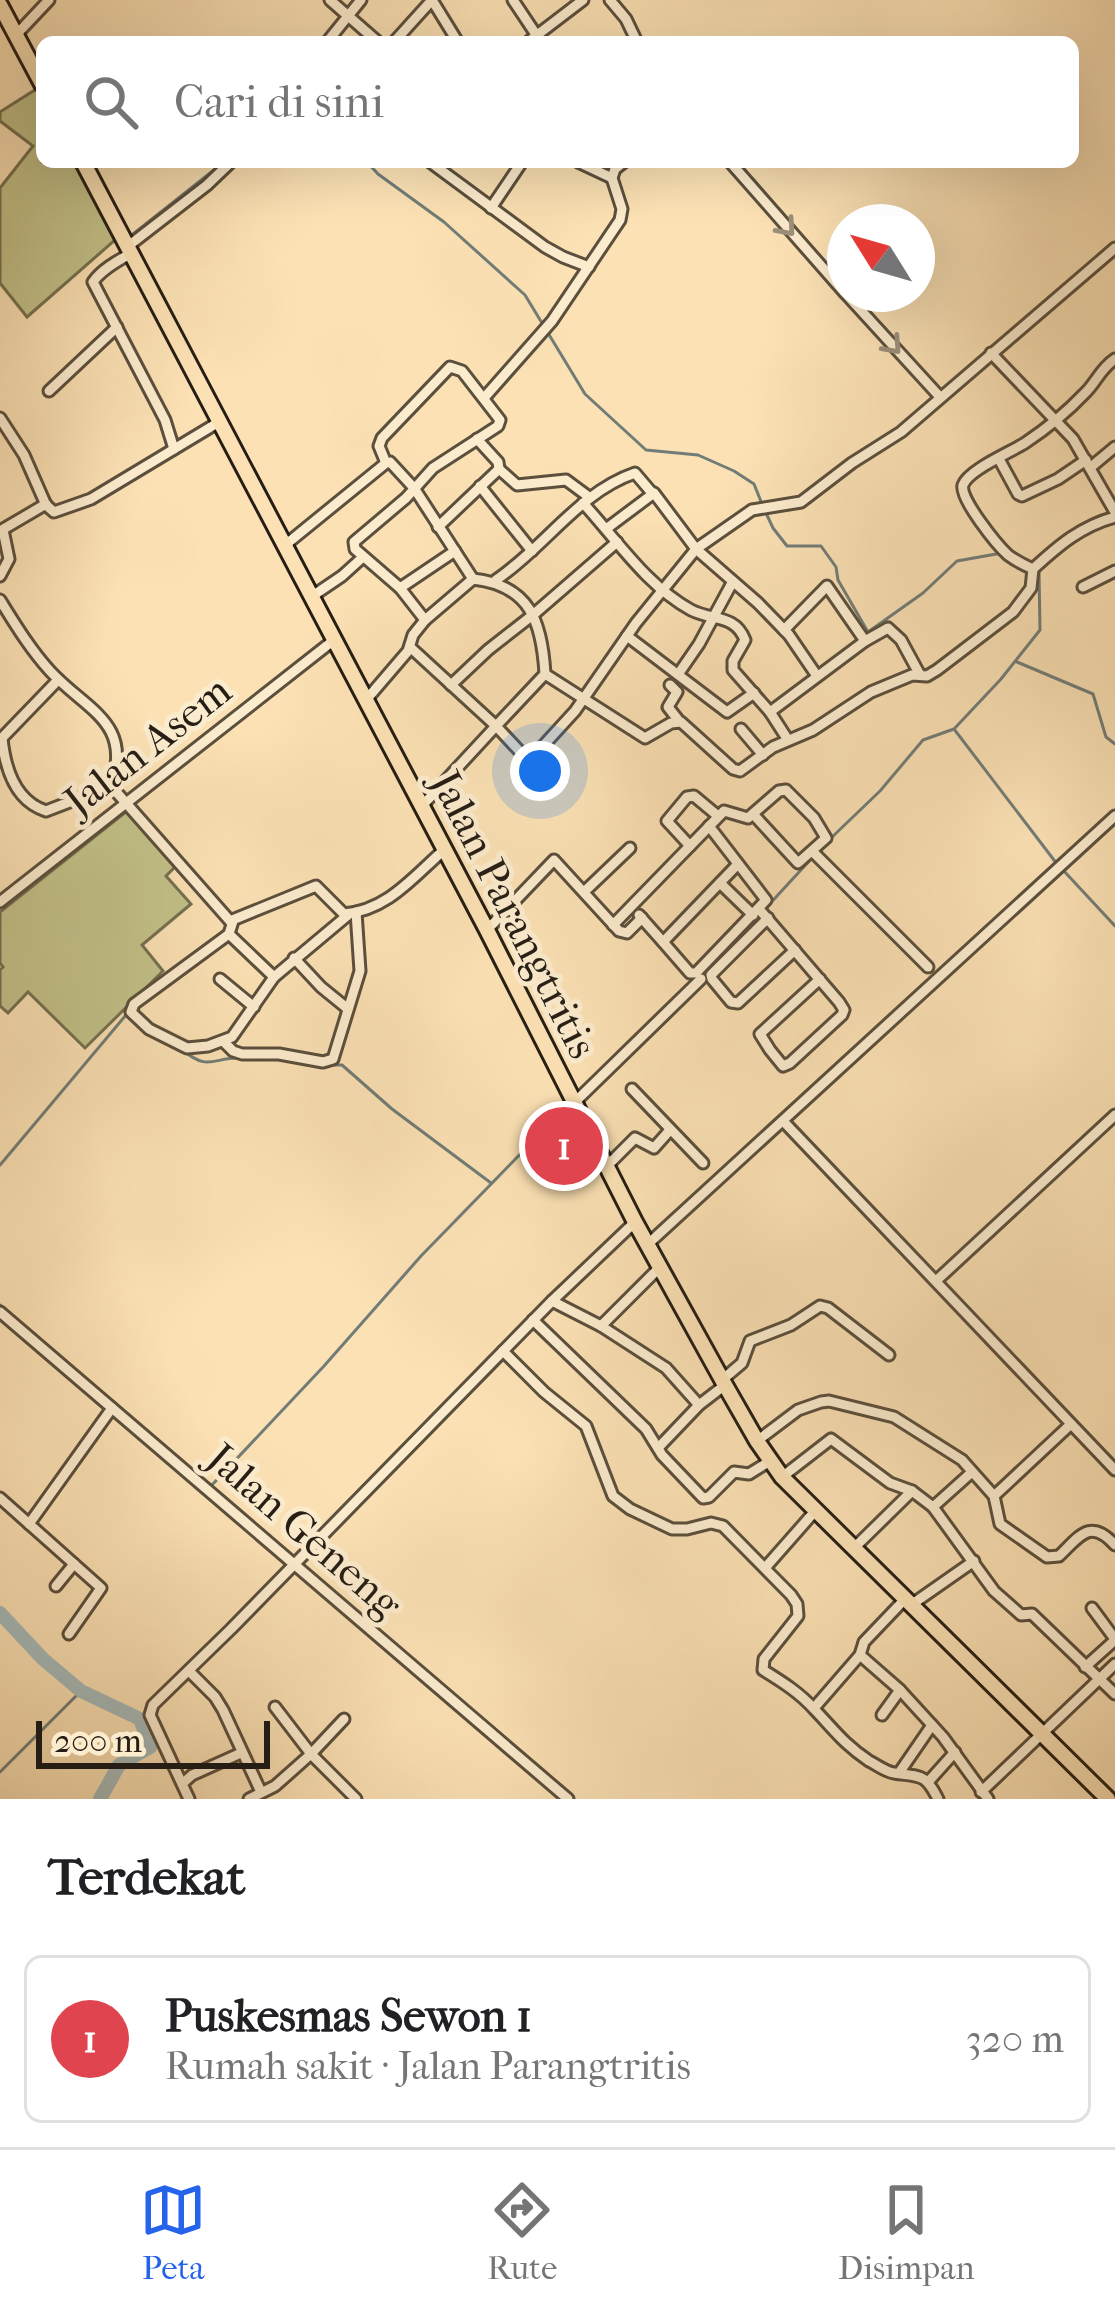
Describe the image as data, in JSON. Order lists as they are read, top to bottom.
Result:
{
  "streets": {
    "main road": ["Jalan Parangtritis"],
    "street": ["Jalan Asem", "Jalan Geneng"]
  },
  "crossings": [
    ["Jalan Asem", "Jalan Parangtritis"]
  ],
  "scale_bar": "200 m",
  "north": "top left",
  "page": {
    "search": "Cari di sini",
    "pins": "1",
    "scale": "200 m",
    "heading": "Terdekat",
    "list": [
      {
        "mark": "1",
        "name": "Puskesmas Sewon 1",
        "note": "Rumah sakit · Jalan Parangtritis",
        "value": "320 m"
      }
    ],
    "nav": ["Peta", "Rute", "Disimpan"]
  }
}
